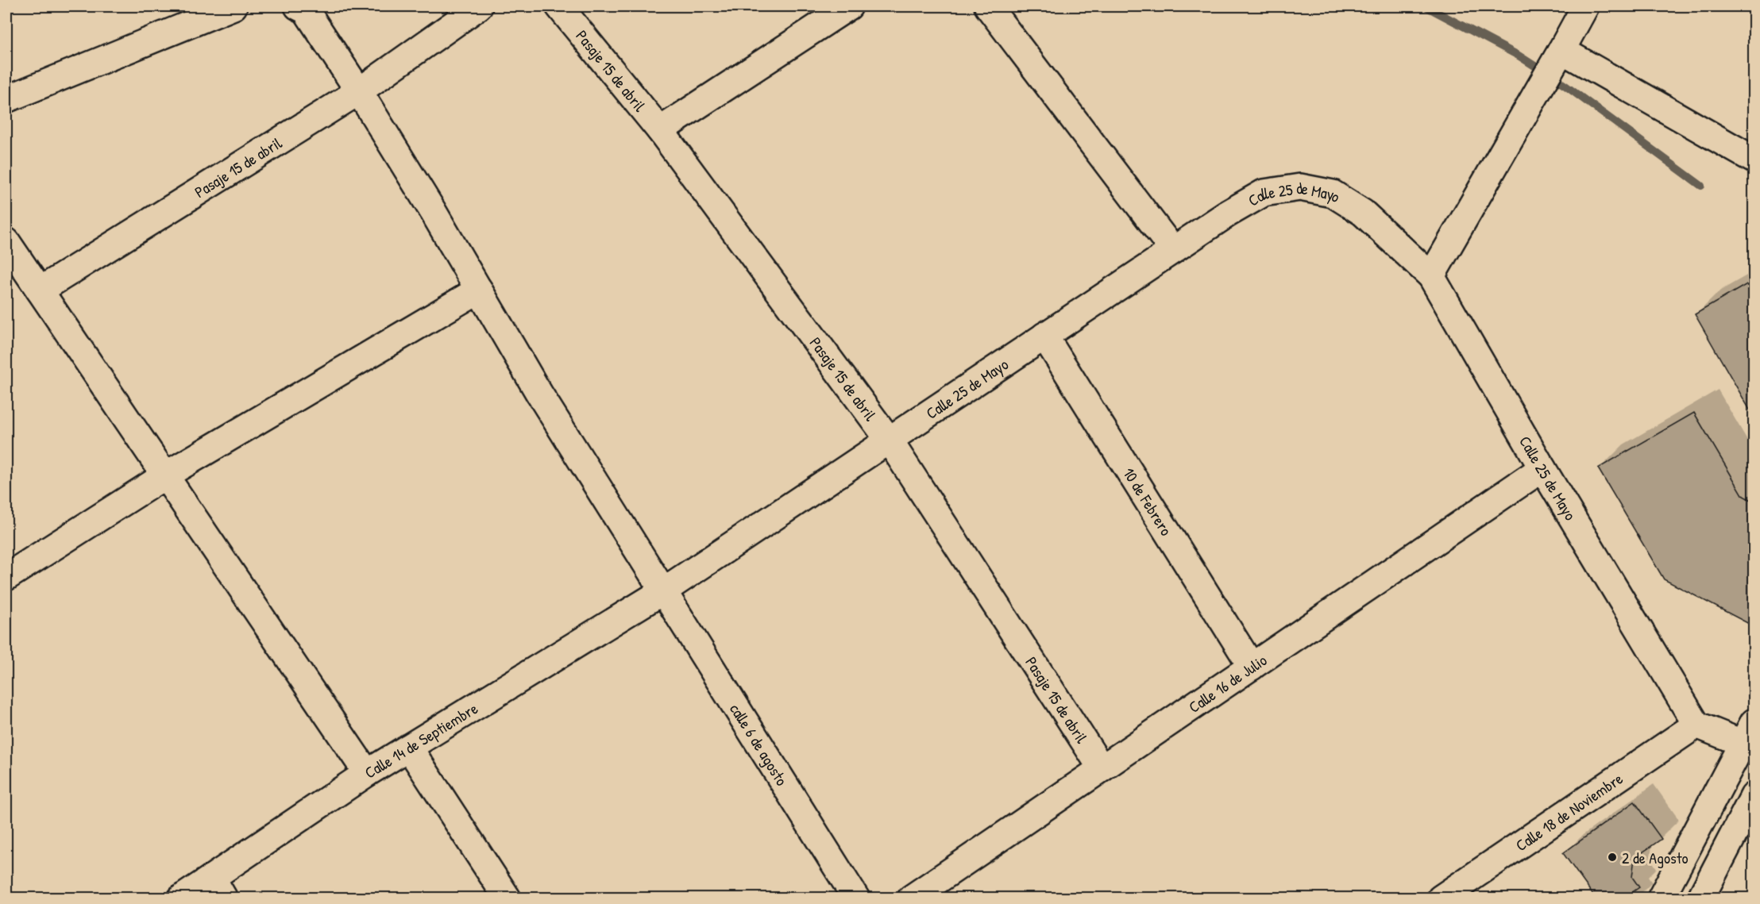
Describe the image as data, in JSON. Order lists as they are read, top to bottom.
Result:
{
  "streets": {
    "main road": [
      "Pasaje 15 de abril",
      "Calle 25 de Mayo",
      "10 de Febrero",
      "Calle 16 de Julio",
      "Calle 14 de Septiembre",
      "calle 6 de agosto",
      "Calle 18 de Noviembre"
    ]
  },
  "crossings": [
    ["Pasaje 15 de abril", "Calle 25 de Mayo"],
    ["Pasaje 15 de abril", "Calle 16 de Julio"],
    ["Pasaje 15 de abril", "calle 6 de agosto"],
    ["Calle 25 de Mayo", "10 de Febrero"],
    ["Calle 25 de Mayo", "Calle 16 de Julio"],
    ["Calle 25 de Mayo", "Calle 14 de Septiembre"],
    ["Calle 25 de Mayo", "calle 6 de agosto"],
    ["Calle 25 de Mayo", "Calle 18 de Noviembre"],
    ["10 de Febrero", "Calle 16 de Julio"],
    ["Calle 14 de Septiembre", "calle 6 de agosto"]
  ],
  "places": ["2 de Agosto"]
}
